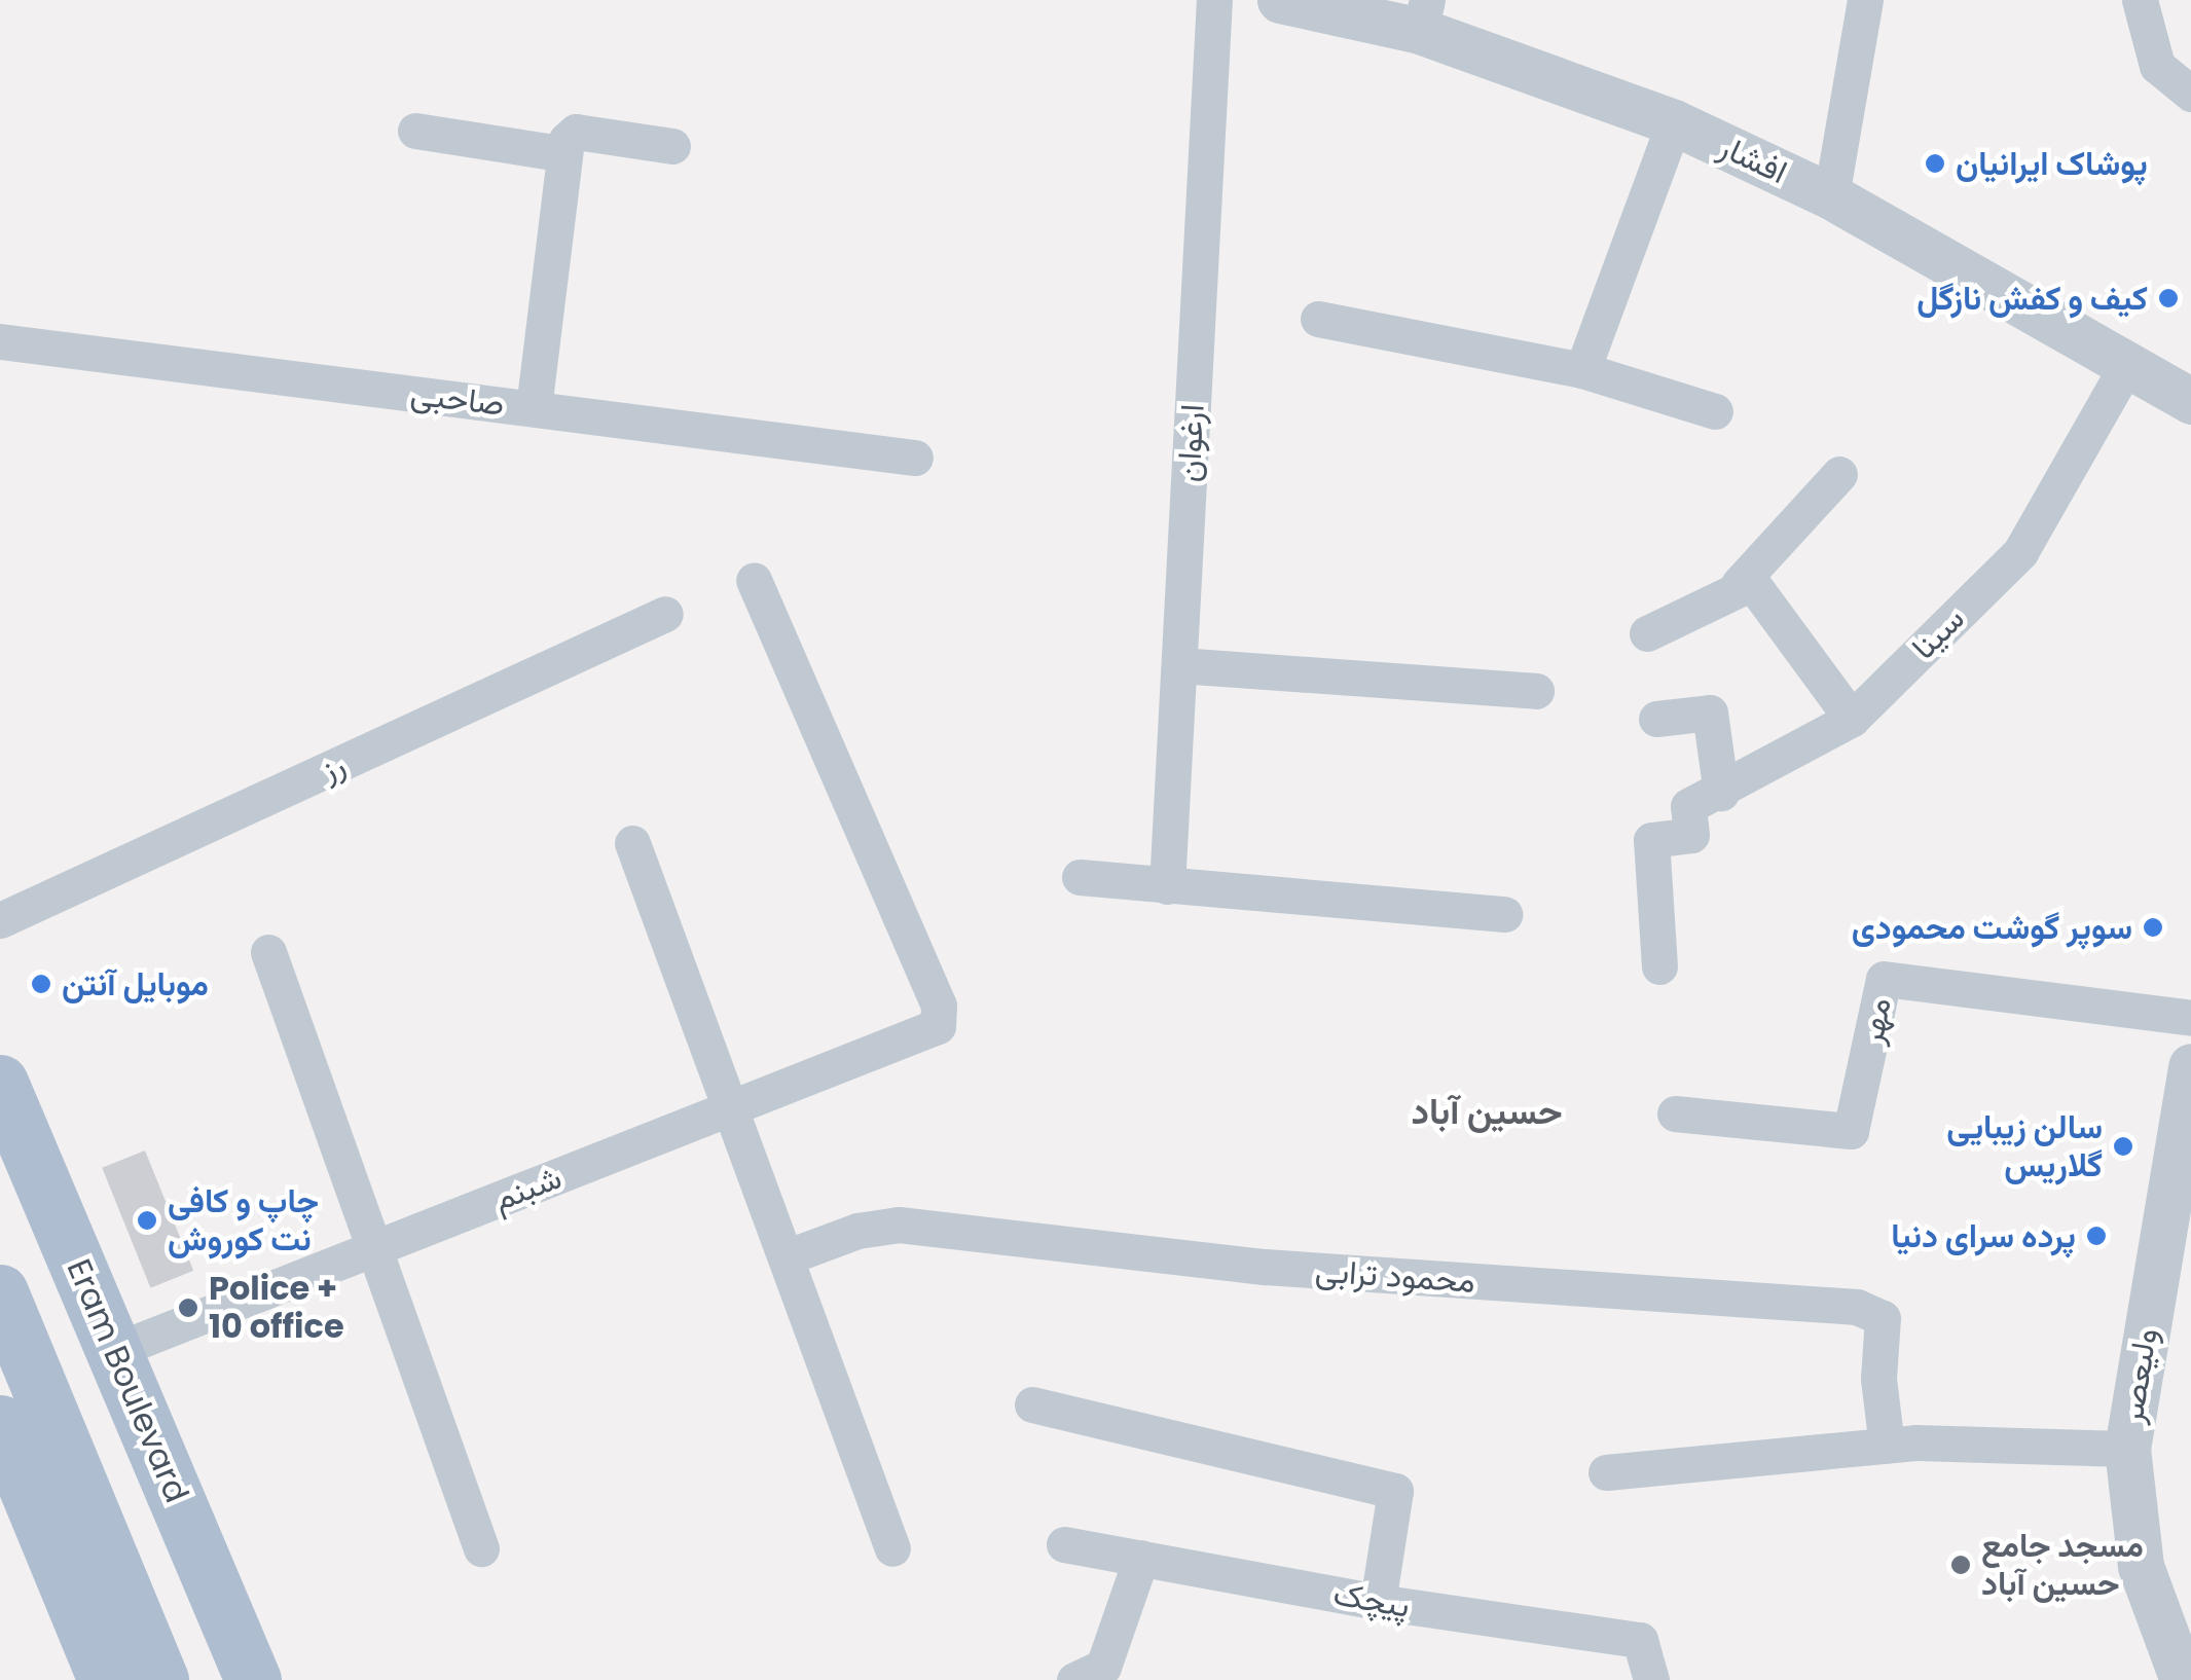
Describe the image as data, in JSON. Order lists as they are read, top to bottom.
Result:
{
  "streets": {
    "main road": ["Eram Boulevard"],
    "street": [
      "افشار",
      "صاحبی",
      "ارغوان",
      "سینا",
      "رز",
      "مهر",
      "شبنم",
      "محمود ترابی",
      "ولیعصر",
      "پیچک"
    ]
  },
  "crossings": [
    ["افشار", "سینا"],
    ["شبنم", "Eram Boulevard"]
  ],
  "districts": ["حسین آباد"],
  "places": [
    "پوشاک ایرانیان",
    "کیف و کفش نازگل",
    "سوپر گوشت محمودی",
    "موبایل آنتن",
    "سالن زیبایی گلاریس",
    "چاپ و کافی نت کوروش",
    "پرده سرای دنیا",
    "Police + 10 office",
    "مسجد جامع حسین آباد"
  ]
}
